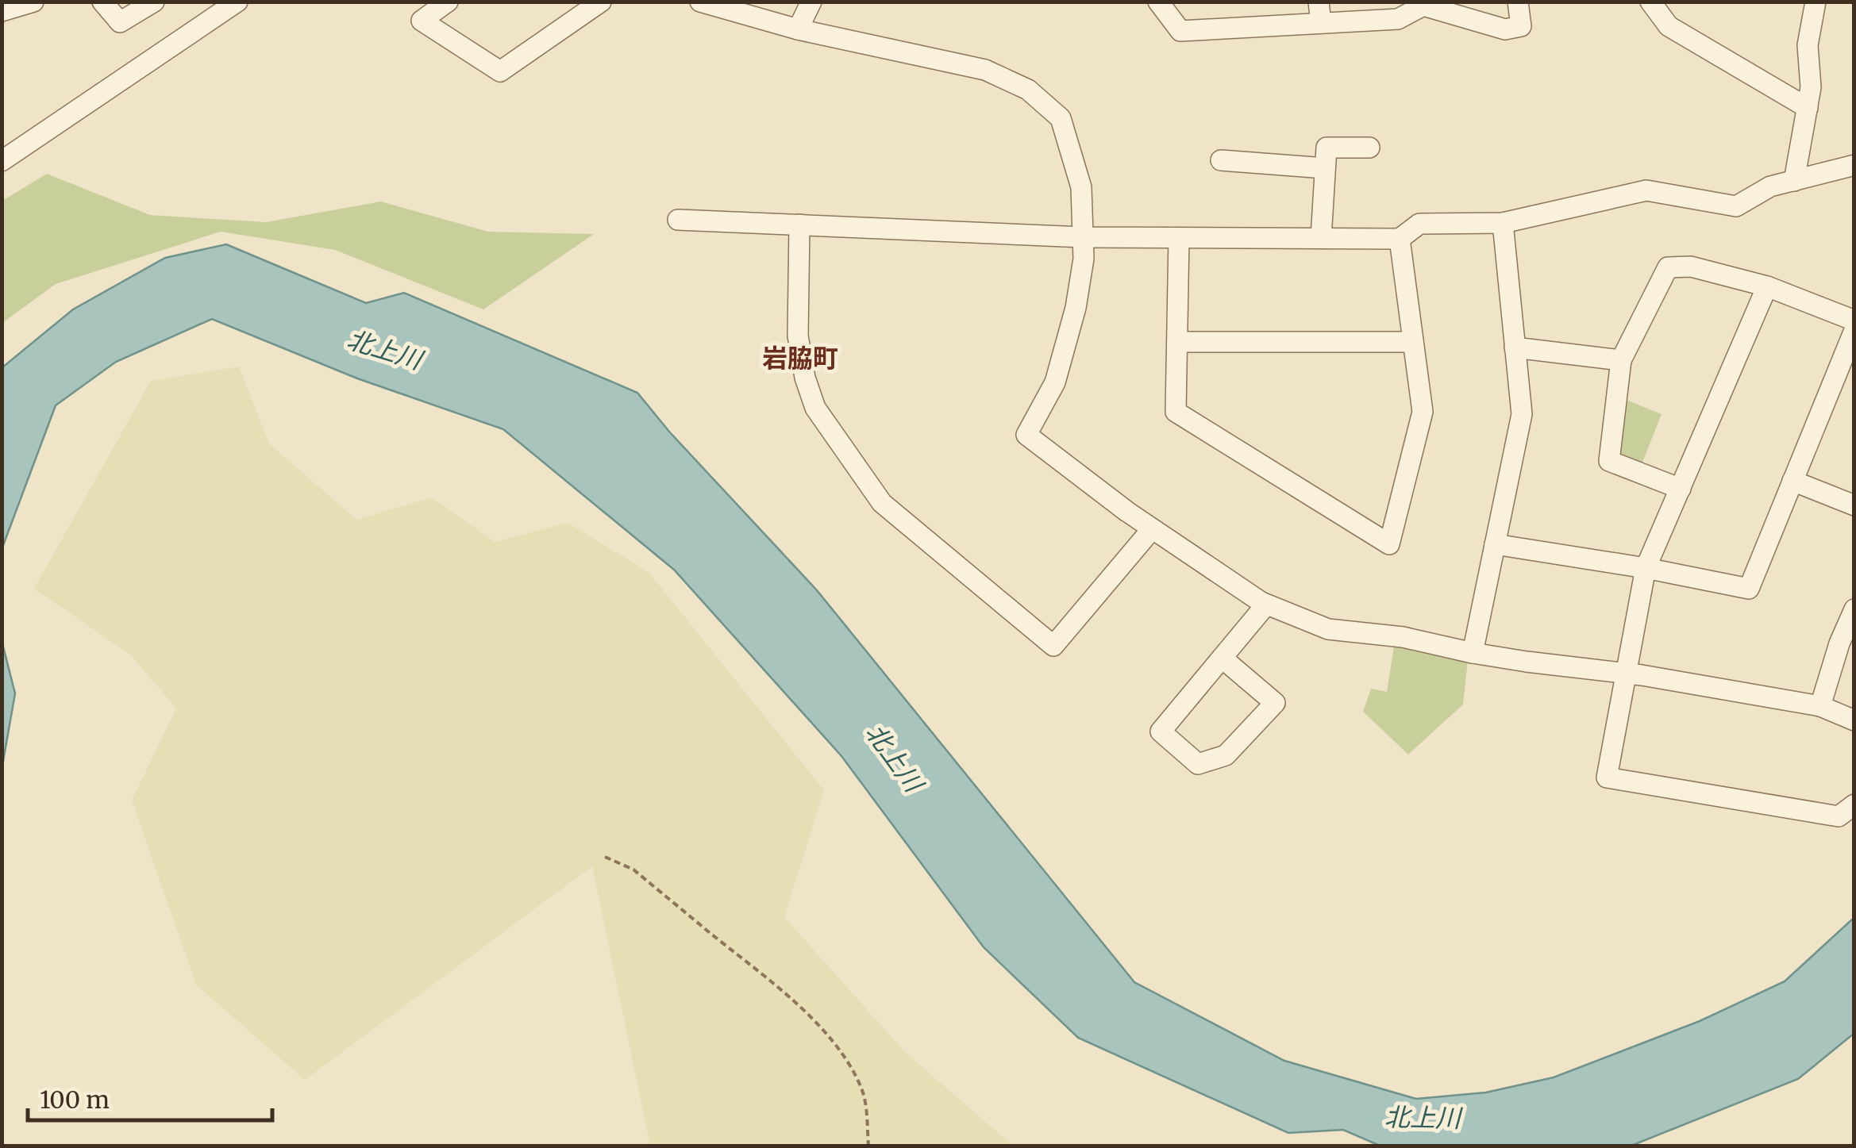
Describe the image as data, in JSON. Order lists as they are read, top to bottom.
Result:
{
  "districts": ["岩脇町"],
  "water": ["北上川"],
  "scale_bar": "100 m"
}
